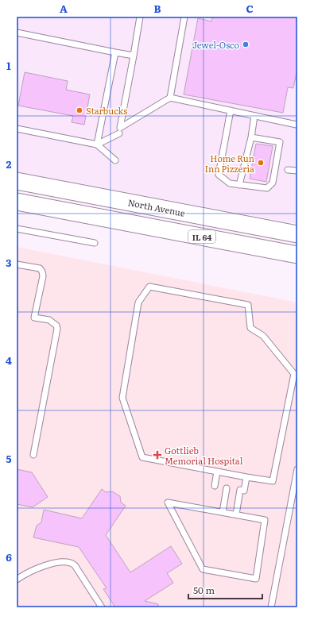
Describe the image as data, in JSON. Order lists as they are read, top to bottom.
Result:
{
  "streets": {
    "main road": ["North Avenue", "IL 64"]
  },
  "places": {
    "other": ["Jewel-Osco", "Starbucks", "Home Run Inn Pizzeria"],
    "health": ["Gottlieb Memorial Hospital"]
  },
  "scale_bar": "50 m",
  "grid": {
    "columns": ["A", "B", "C"],
    "rows": [
      "1",
      "2",
      "3",
      "4",
      "5",
      "6"
    ]
  }
}
